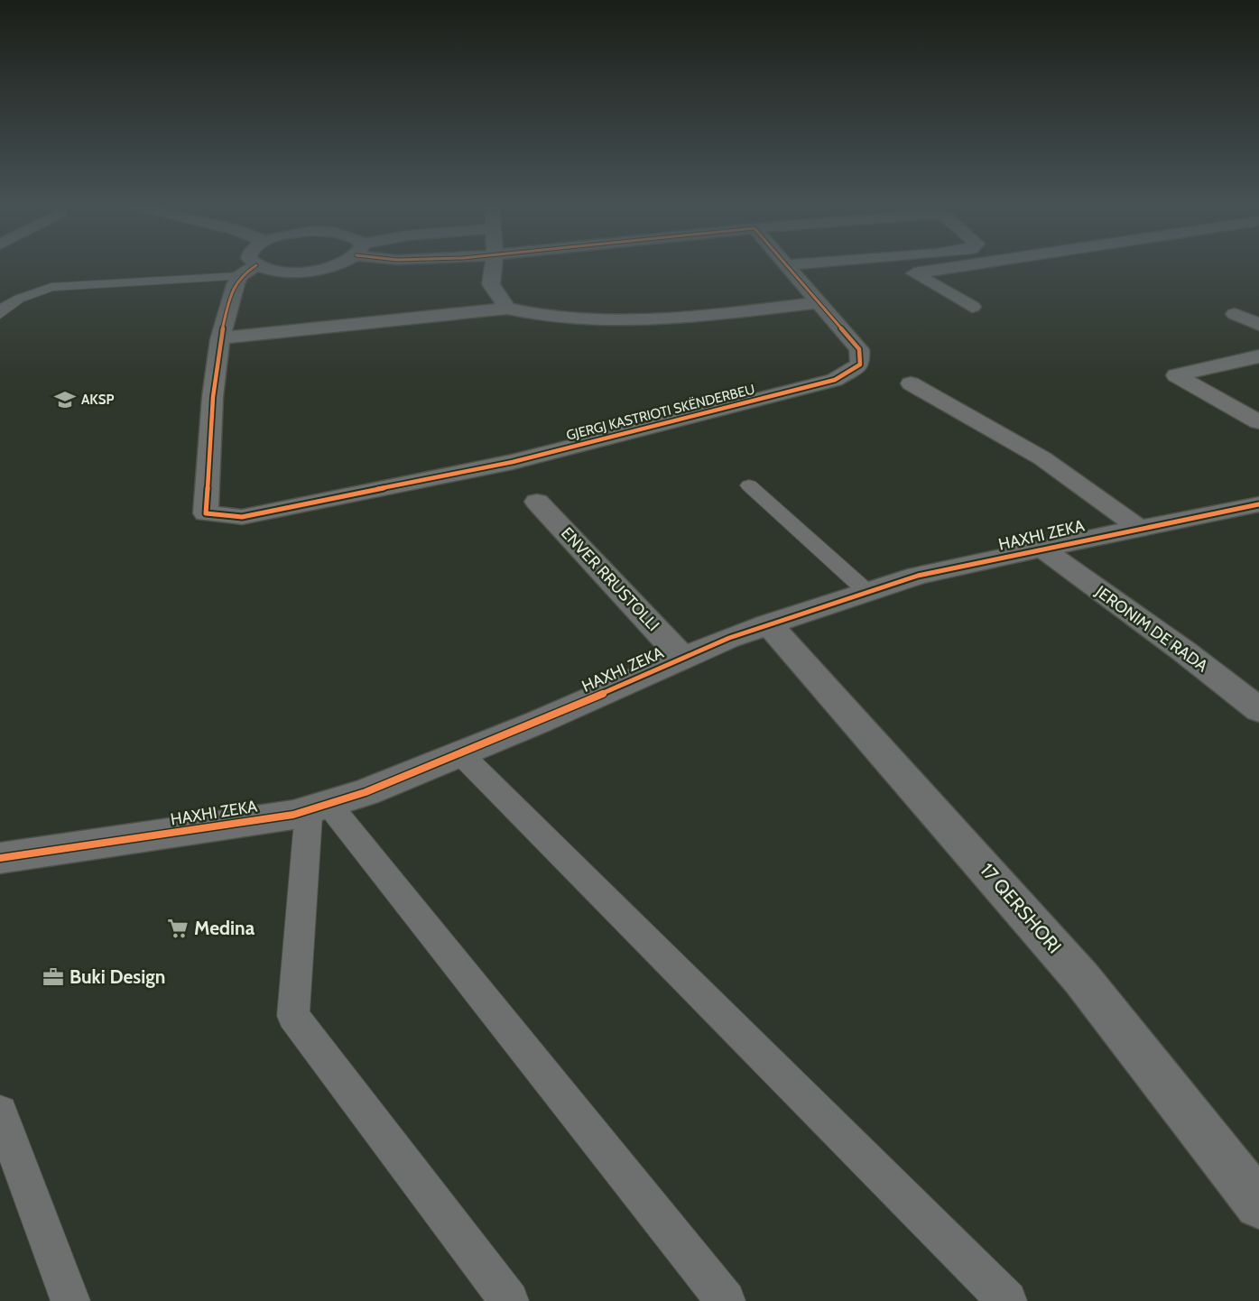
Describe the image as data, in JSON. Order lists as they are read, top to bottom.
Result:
{
  "streets": {
    "street": [
      "GJERGJ KASTRIOTI SKËNDERBEU",
      "HAXHI ZEKA",
      "ENVER RRUSTOLLI",
      "JERONIM DE RADA",
      "17 QERSHORI"
    ]
  },
  "crossings": [
    ["HAXHI ZEKA", "ENVER RRUSTOLLI"],
    ["HAXHI ZEKA", "JERONIM DE RADA"],
    ["HAXHI ZEKA", "17 QERSHORI"]
  ],
  "places": {
    "school or university": ["AKSP"],
    "supermarket": ["Medina"],
    "office": ["Buki Design"]
  }
}
